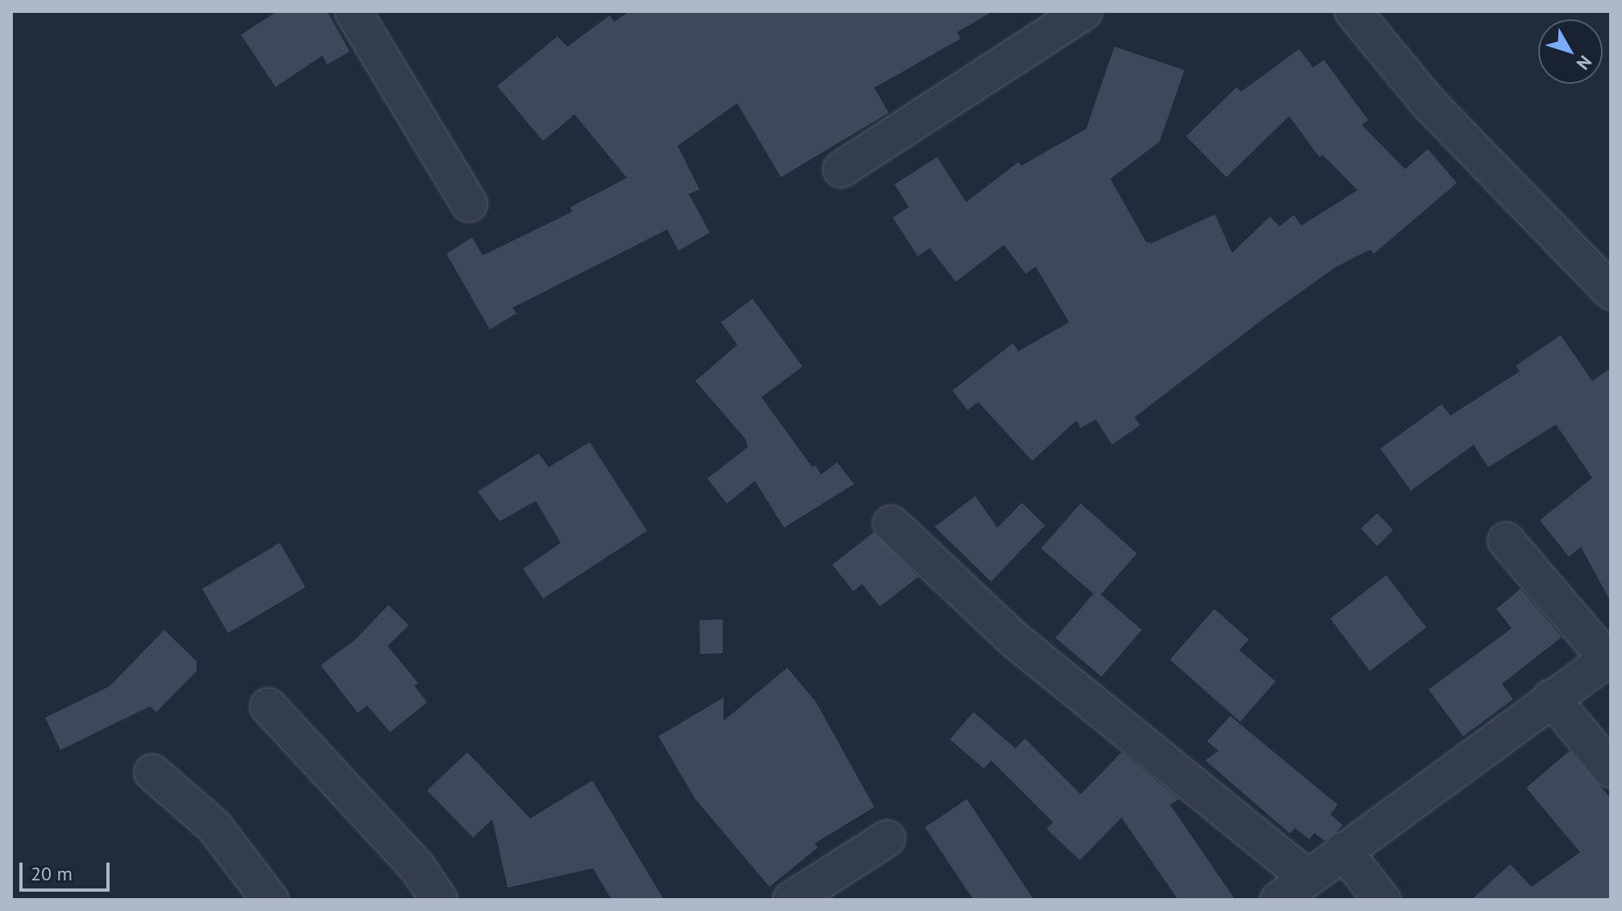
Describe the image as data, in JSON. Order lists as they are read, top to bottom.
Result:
{
  "scale_bar": "20 m",
  "north": "bottom right"
}
